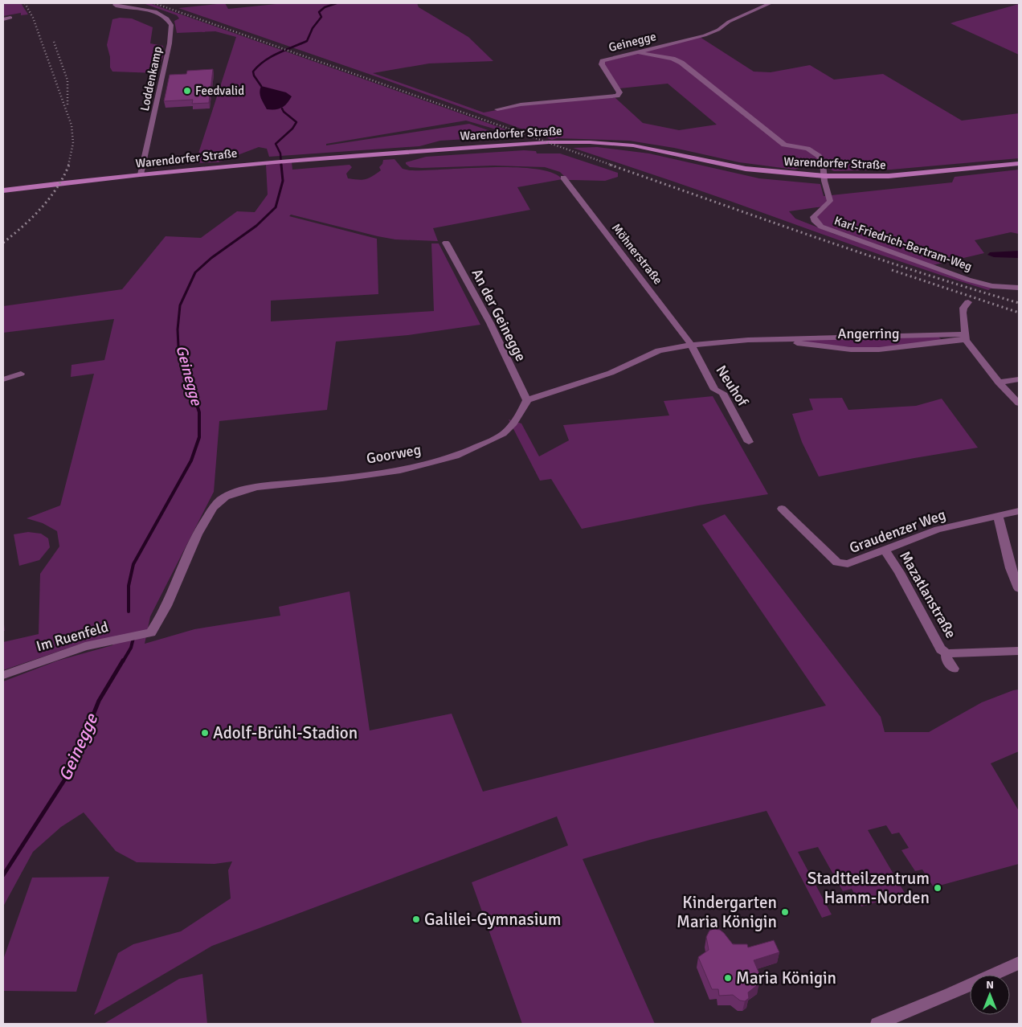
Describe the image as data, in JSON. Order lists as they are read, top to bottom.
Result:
{
  "streets": {
    "street": [
      "Geinegge",
      "Loddenkamp",
      "Warendorfer Straße",
      "Karl-Friedrich-Bertram-Weg",
      "Möhnerstraße",
      "An der Geinegge",
      "Angerring",
      "Neuhof",
      "Goorweg",
      "Graudenzer Weg",
      "Mazatlanstraße",
      "Im Ruenfeld"
    ]
  },
  "crossings": [
    ["Loddenkamp", "Warendorfer Straße"],
    ["Warendorfer Straße", "Karl-Friedrich-Bertram-Weg"],
    ["Möhnerstraße", "Angerring"],
    ["Möhnerstraße", "Neuhof"],
    ["An der Geinegge", "Goorweg"],
    ["Angerring", "Neuhof"],
    ["Goorweg", "Im Ruenfeld"],
    ["Graudenzer Weg", "Mazatlanstraße"]
  ],
  "water": ["Geinegge"],
  "places": [
    "Feedvalid",
    "Adolf-Brühl-Stadion",
    "Stadtteilzentrum Hamm-Norden",
    "Kindergarten Maria Königin",
    "Galilei-Gymnasium",
    "Maria Königin"
  ],
  "north": "top"
}
